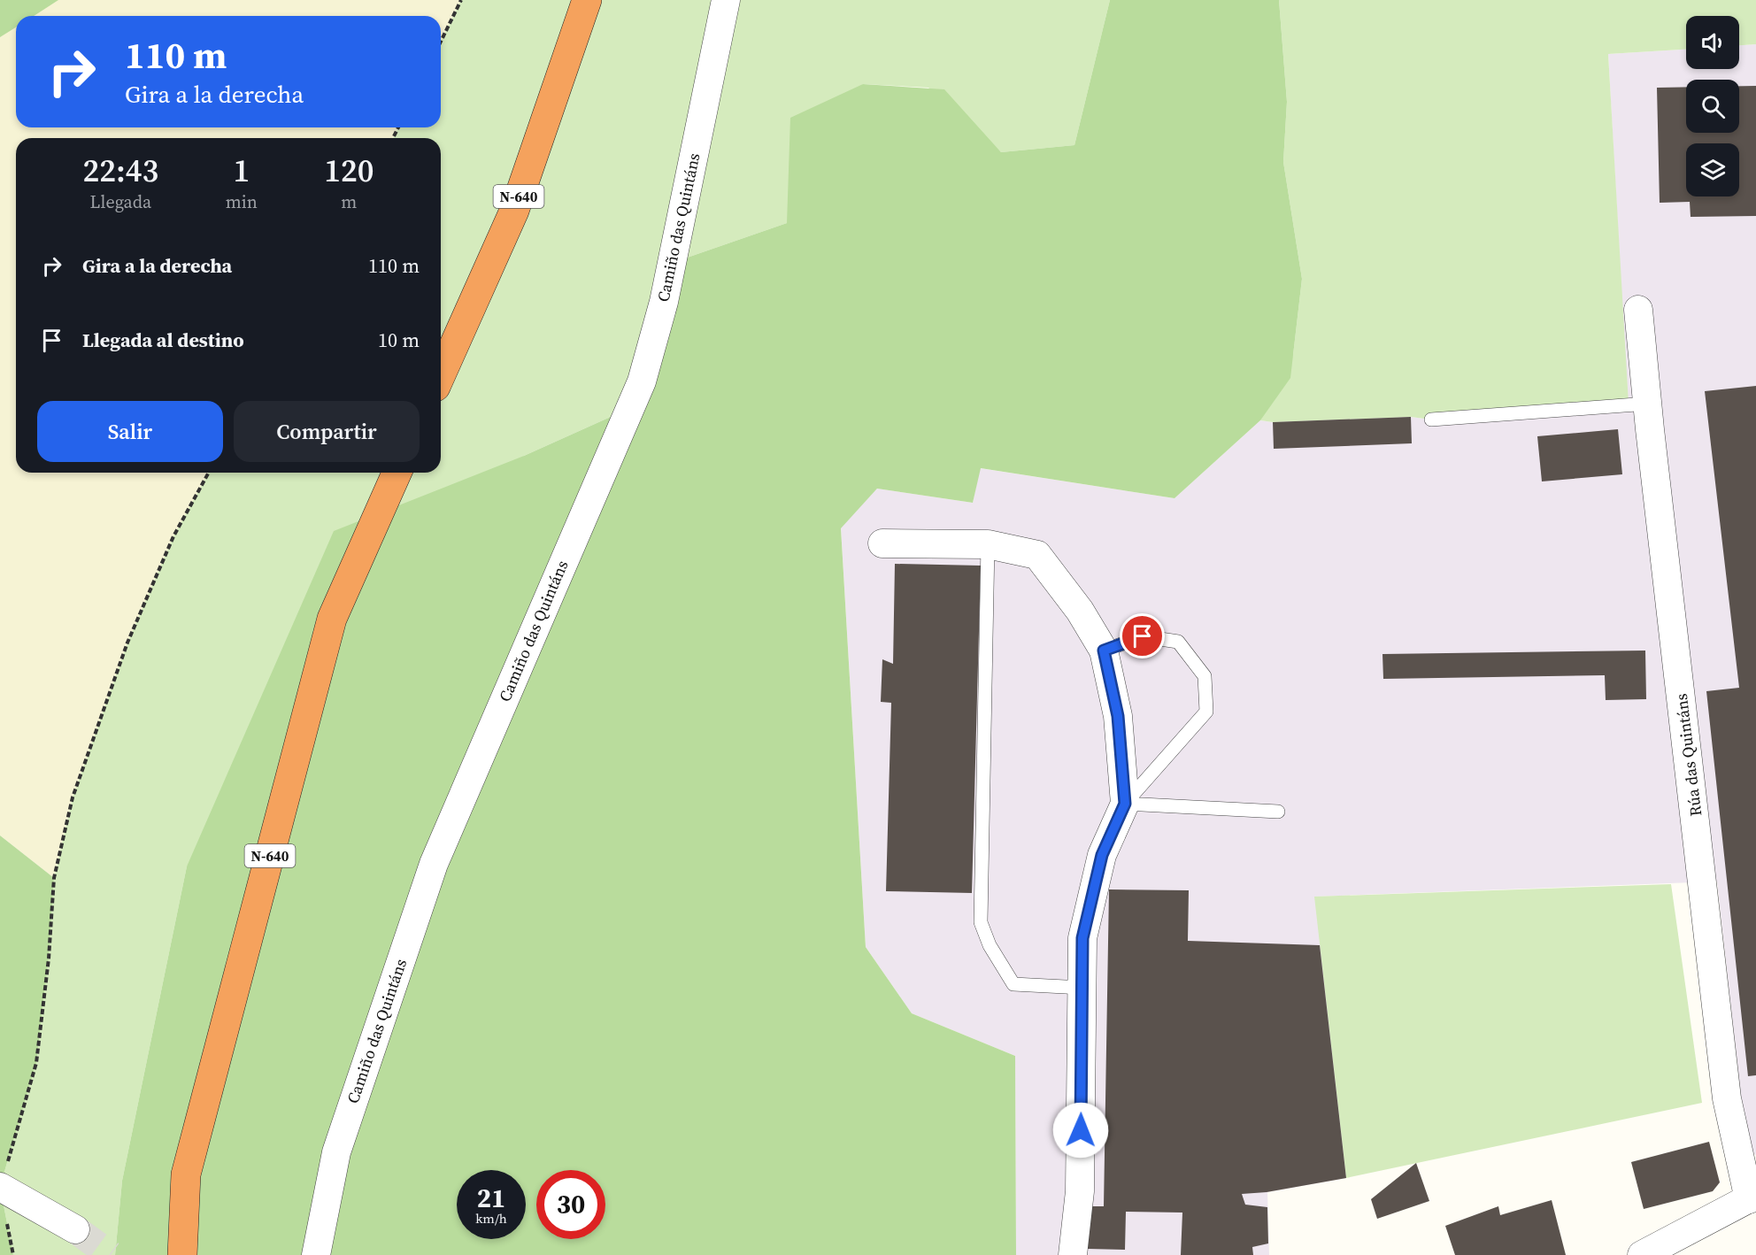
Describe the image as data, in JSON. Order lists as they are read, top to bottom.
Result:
{
  "streets": {
    "highway": ["N-640"],
    "street": ["Camiño das Quintáns", "Rúa das Quintáns"]
  },
  "page": {
    "turn": ["110 m", "Gira a la derecha"],
    "eta": [
      "22:43",
      "Llegada",
      "1",
      "min",
      "120",
      "m"
    ],
    "list": [
      {
        "name": "Gira a la derecha",
        "value": "110 m"
      },
      {
        "name": "Llegada al destino",
        "value": "10 m"
      }
    ],
    "buttons": ["Salir", "Compartir"],
    "speed": "21 km/h",
    "limit": "30"
  }
}
